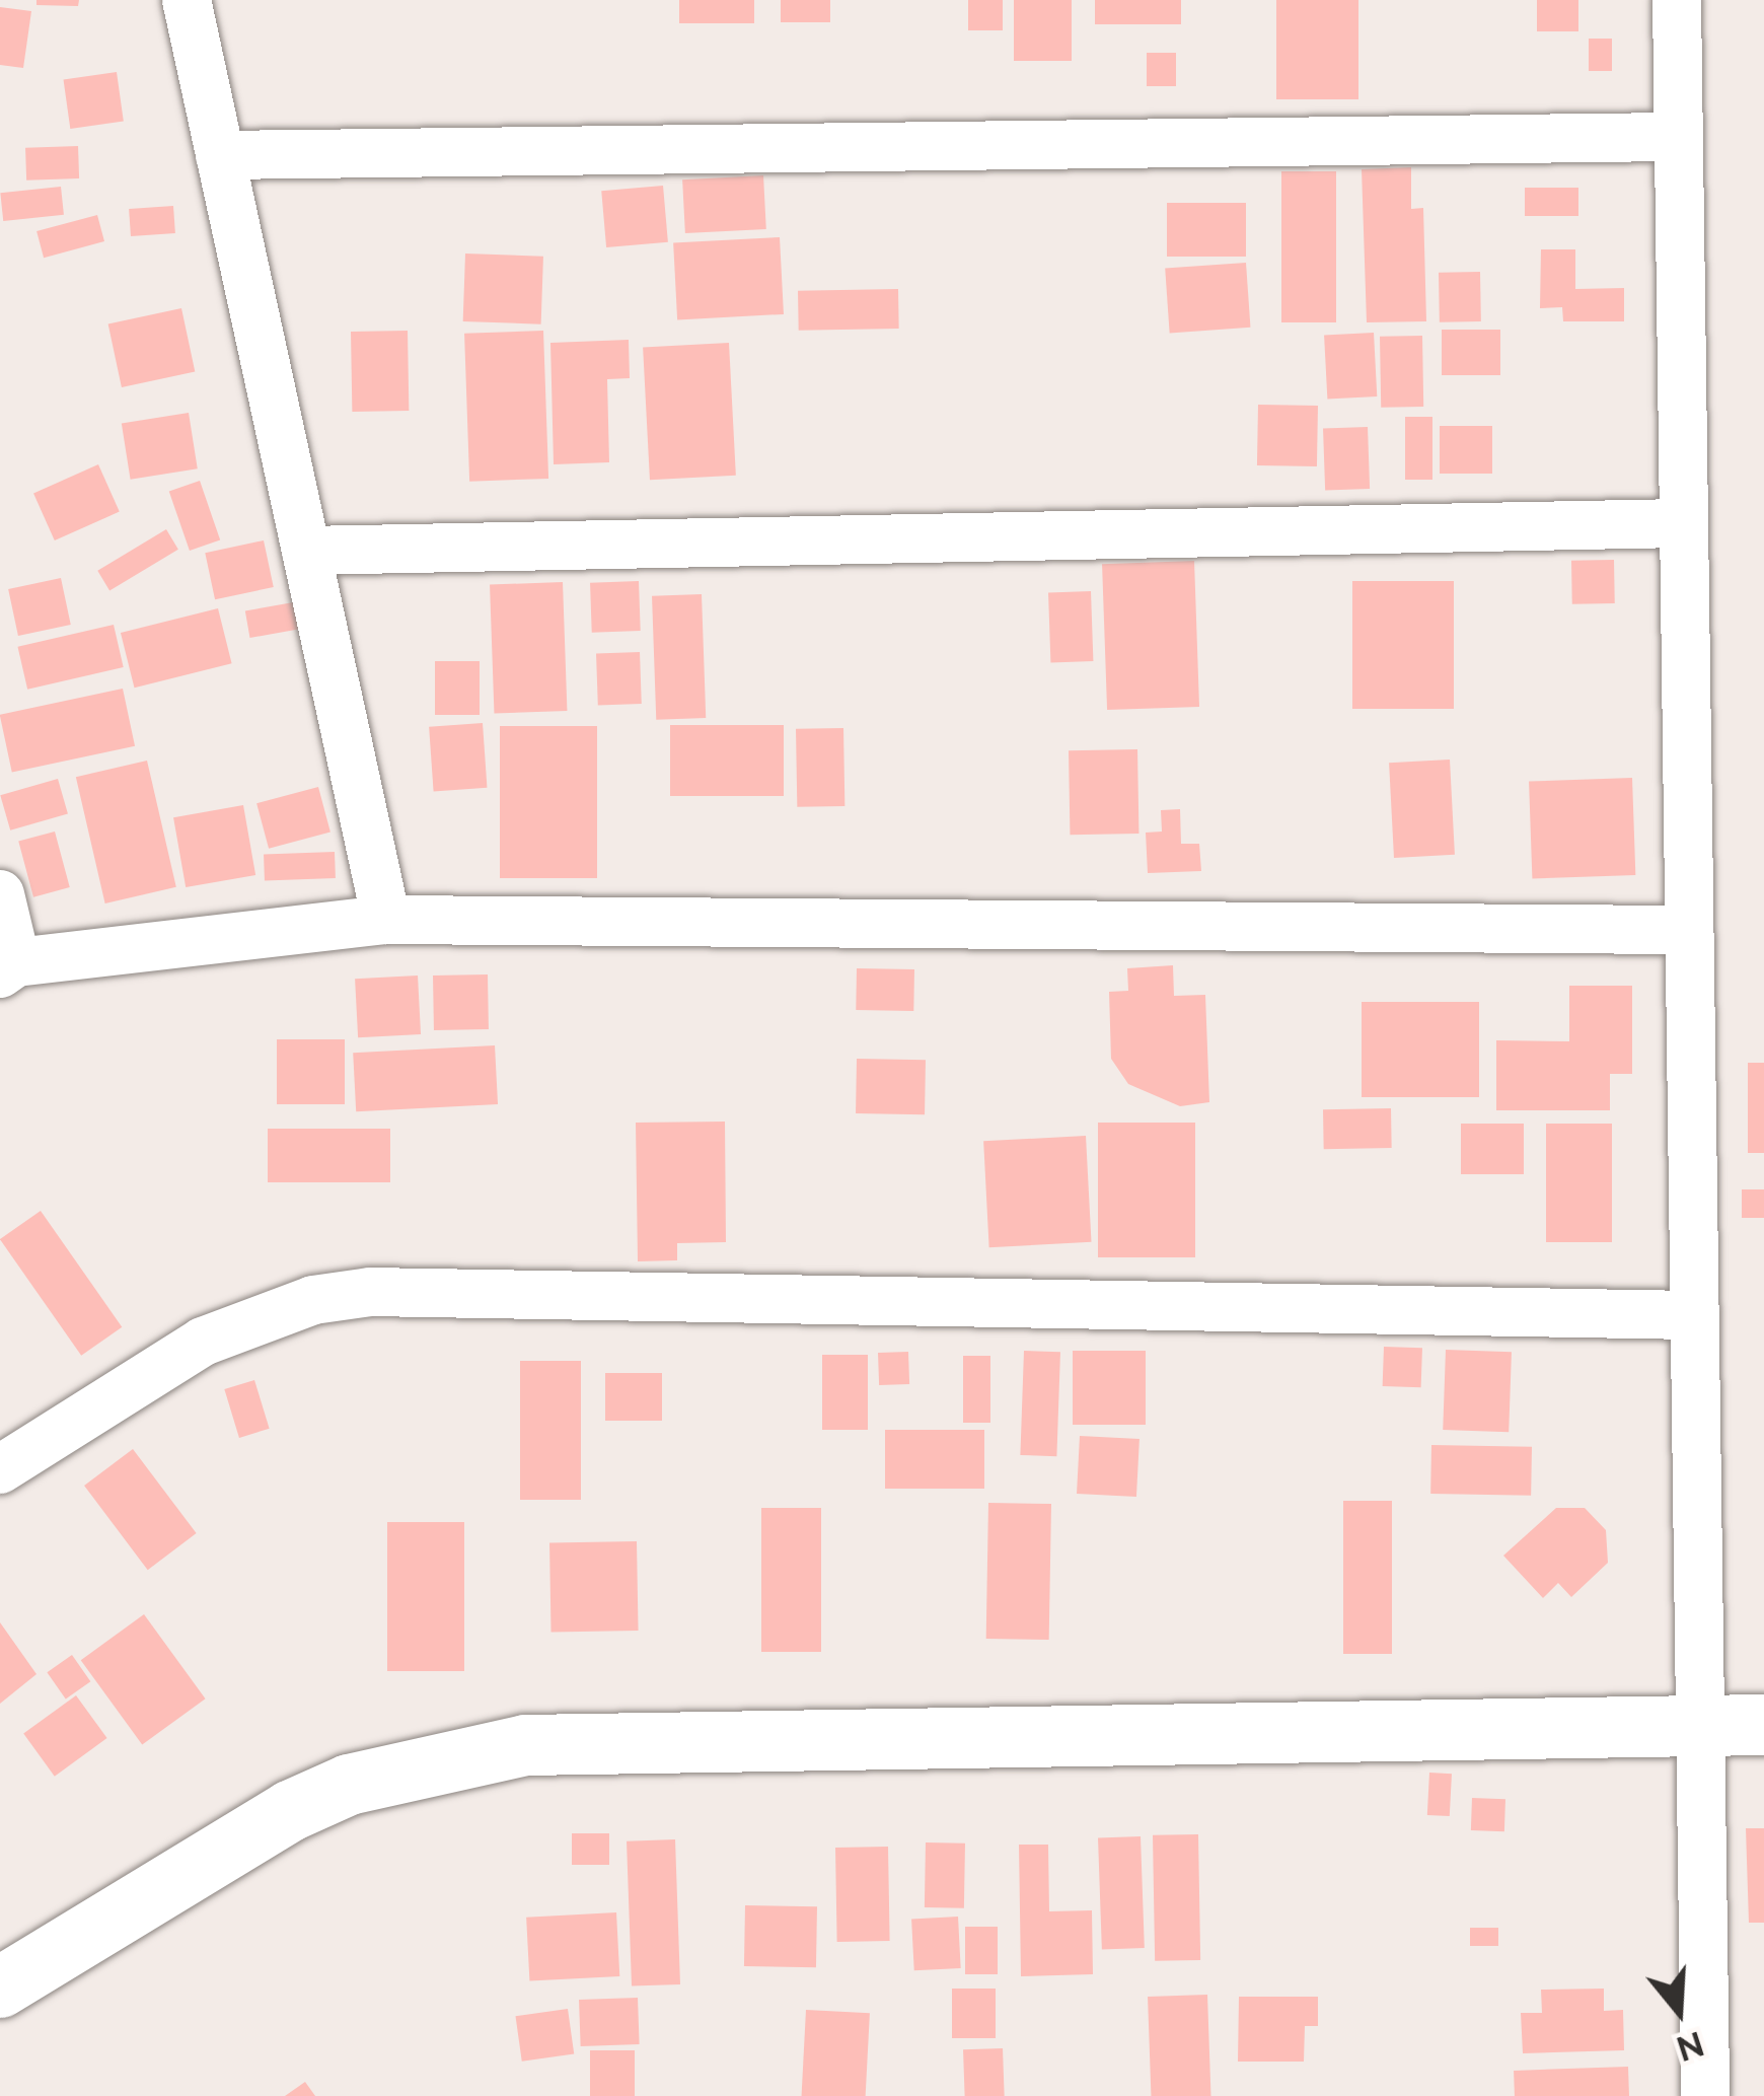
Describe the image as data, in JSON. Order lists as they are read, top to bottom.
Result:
{
  "north": "bottom"
}
